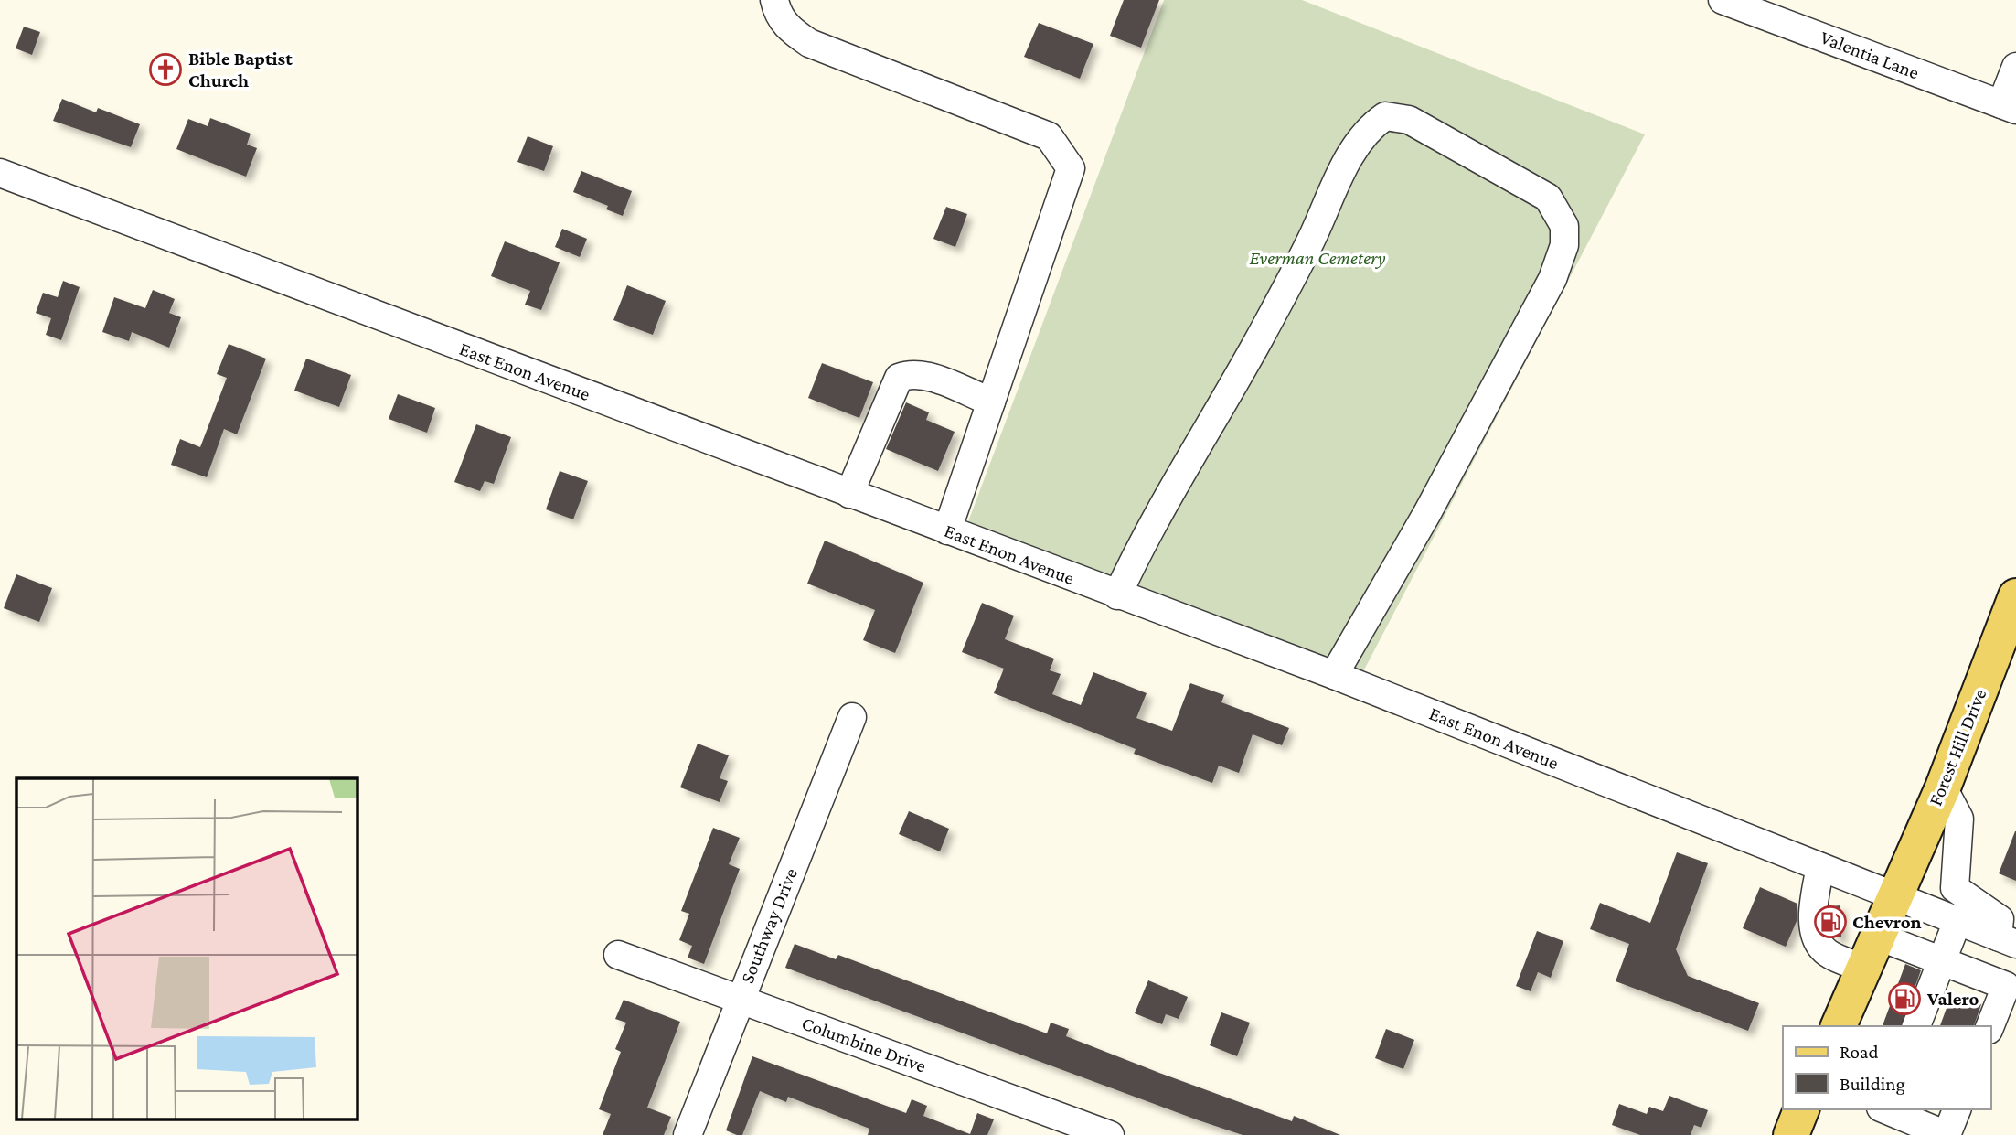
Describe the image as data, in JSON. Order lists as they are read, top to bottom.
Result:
{
  "streets": {
    "main road": ["Forest Hill Drive"],
    "street": [
      "Valentia Lane",
      "East Enon Avenue",
      "Southway Drive",
      "Columbine Drive"
    ]
  },
  "crossings": [
    ["East Enon Avenue", "Forest Hill Drive"],
    ["Southway Drive", "Columbine Drive"]
  ],
  "parks": ["Everman Cemetery"],
  "places": {
    "church": ["Bible Baptist Church"],
    "fuel station": ["Chevron", "Valero"]
  },
  "legend": ["Road", "Building"]
}
